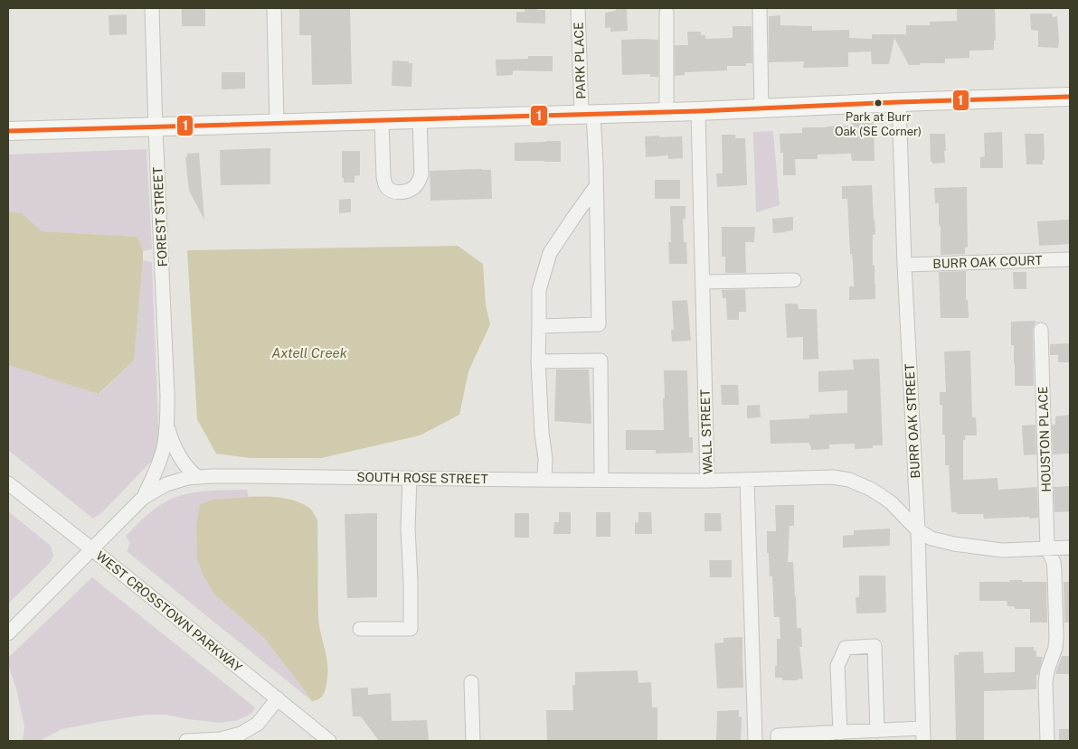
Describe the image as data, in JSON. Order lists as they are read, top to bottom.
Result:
{
  "streets": {
    "street": [
      "PARK PLACE",
      "FOREST STREET",
      "BURR OAK COURT",
      "BURR OAK STREET",
      "WALL STREET",
      "HOUSTON PLACE",
      "SOUTH ROSE STREET",
      "WEST CROSSTOWN PARKWAY"
    ]
  },
  "crossings": [
    ["FOREST STREET", "SOUTH ROSE STREET"],
    ["BURR OAK COURT", "BURR OAK STREET"],
    ["WALL STREET", "SOUTH ROSE STREET"]
  ],
  "water": ["Axtell Creek"],
  "places": ["Park at Burr Oak (SE Corner)"],
  "lines": ["transit line 1"]
}
